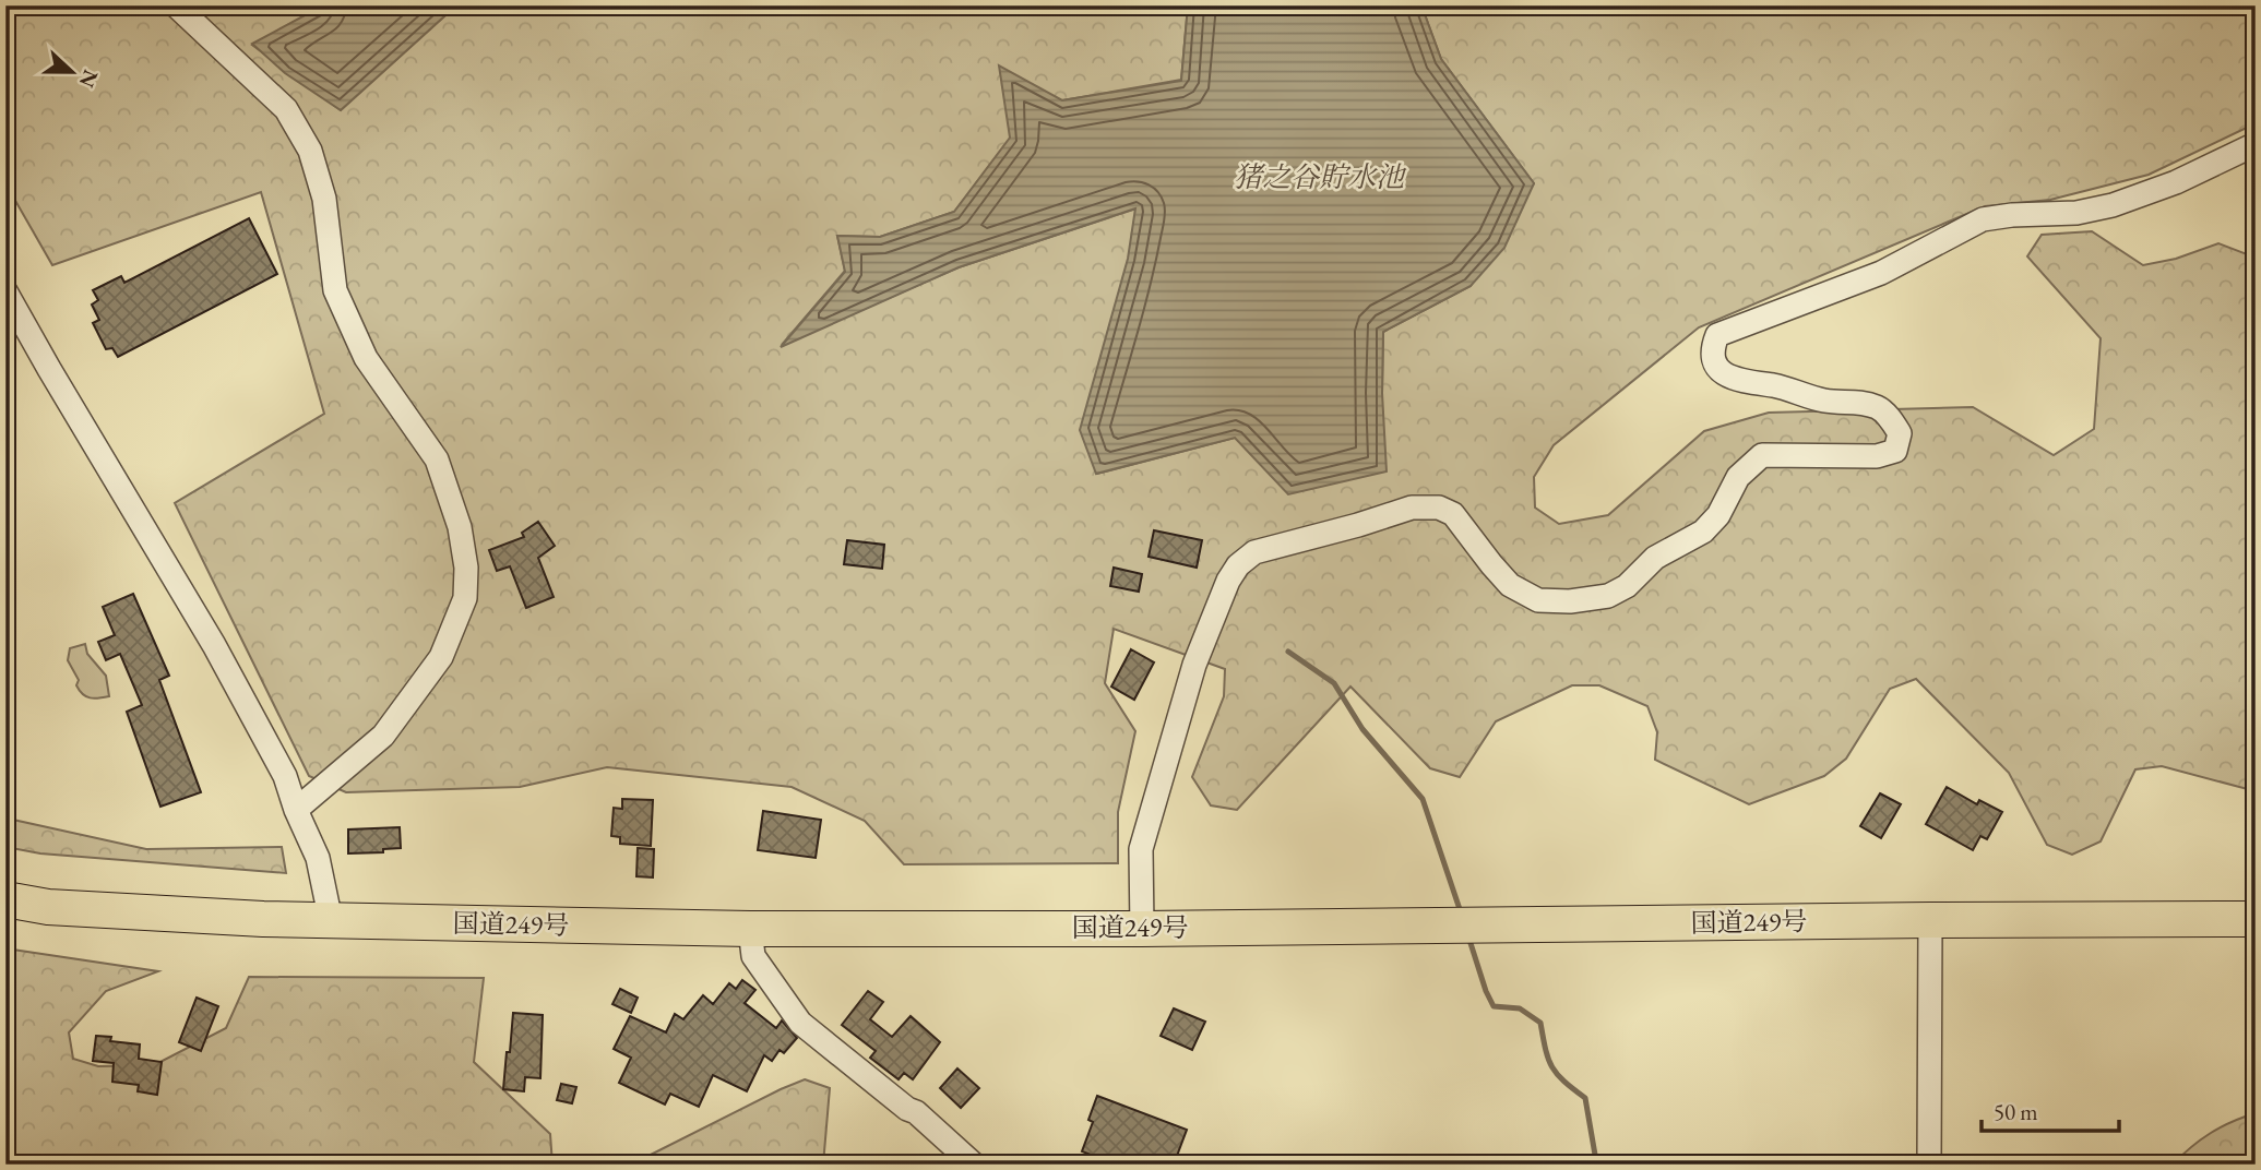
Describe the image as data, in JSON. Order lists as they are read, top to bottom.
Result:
{
  "streets": {
    "highway": ["国道249号"]
  },
  "water": ["猪之谷貯水池"],
  "scale_bar": "50 m",
  "north": "right"
}
